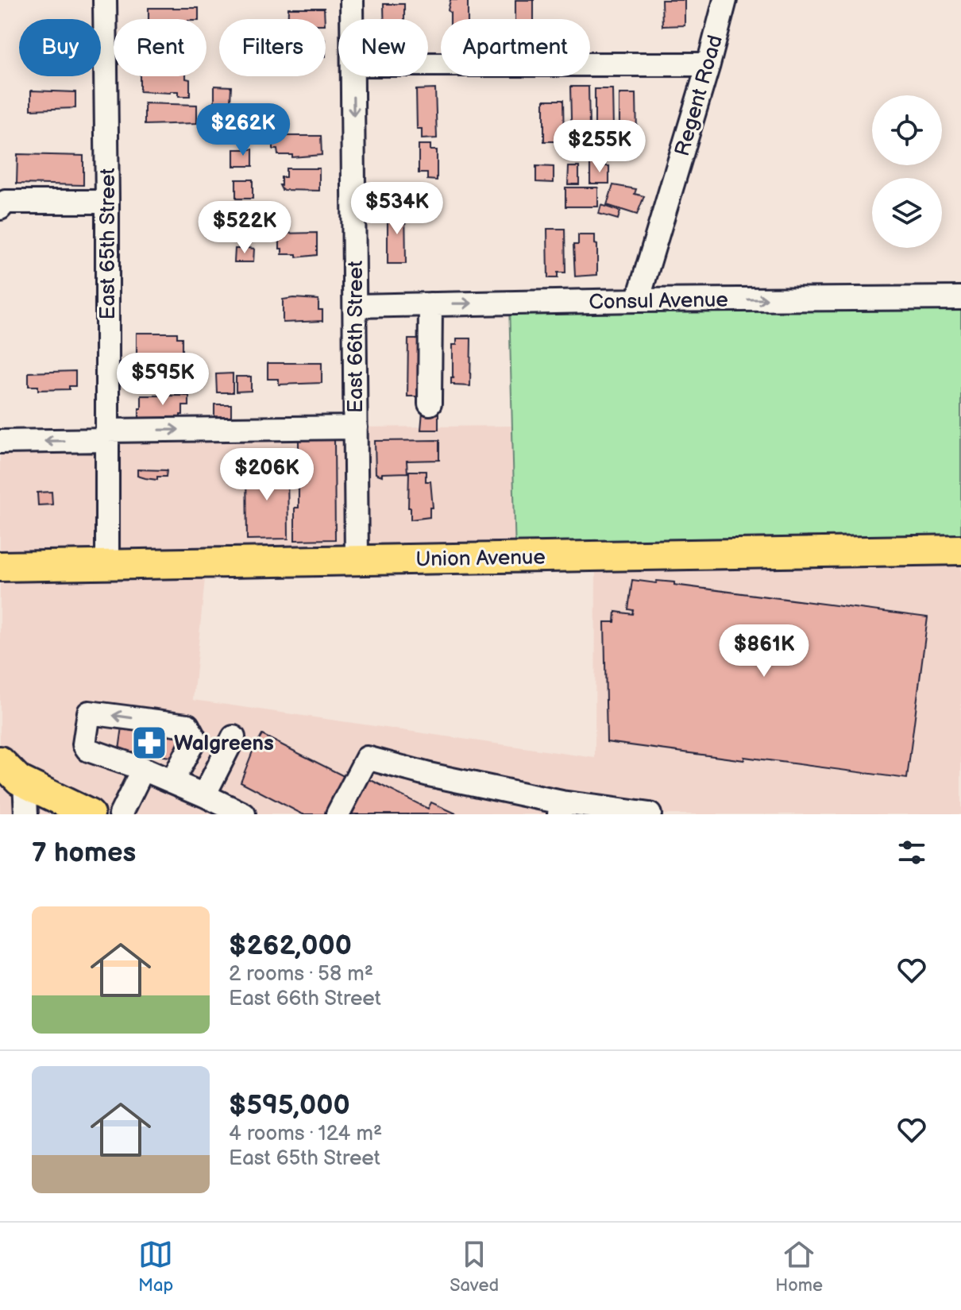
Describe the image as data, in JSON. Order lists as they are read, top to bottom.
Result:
{
  "streets": {
    "main road": ["Union Avenue"],
    "street": [
      "Regent Road",
      "East 65th Street",
      "Consul Avenue",
      "East 66th Street"
    ]
  },
  "crossings": [
    ["Regent Road", "Consul Avenue"],
    ["East 65th Street", "Union Avenue"],
    ["Consul Avenue", "East 66th Street"],
    ["East 66th Street", "Union Avenue"]
  ],
  "one_way": ["Consul Avenue", "East 66th Street"],
  "places": {
    "pharmacy": ["Walgreens"]
  },
  "page": {
    "chip": [
      "Buy",
      "Rent",
      "Filters",
      "New",
      "Apartment"
    ],
    "price": [
      "$262K",
      "$255K",
      "$534K",
      "$522K",
      "$595K",
      "$206K",
      "$861K"
    ],
    "heading": "7 homes",
    "list": [
      {
        "name": "$262,000",
        "note": "2 rooms · 58 m² · East 66th Street"
      },
      {
        "name": "$595,000",
        "note": "4 rooms · 124 m² · East 65th Street"
      }
    ],
    "tabs": ["Map", "Saved", "Home"]
  }
}
